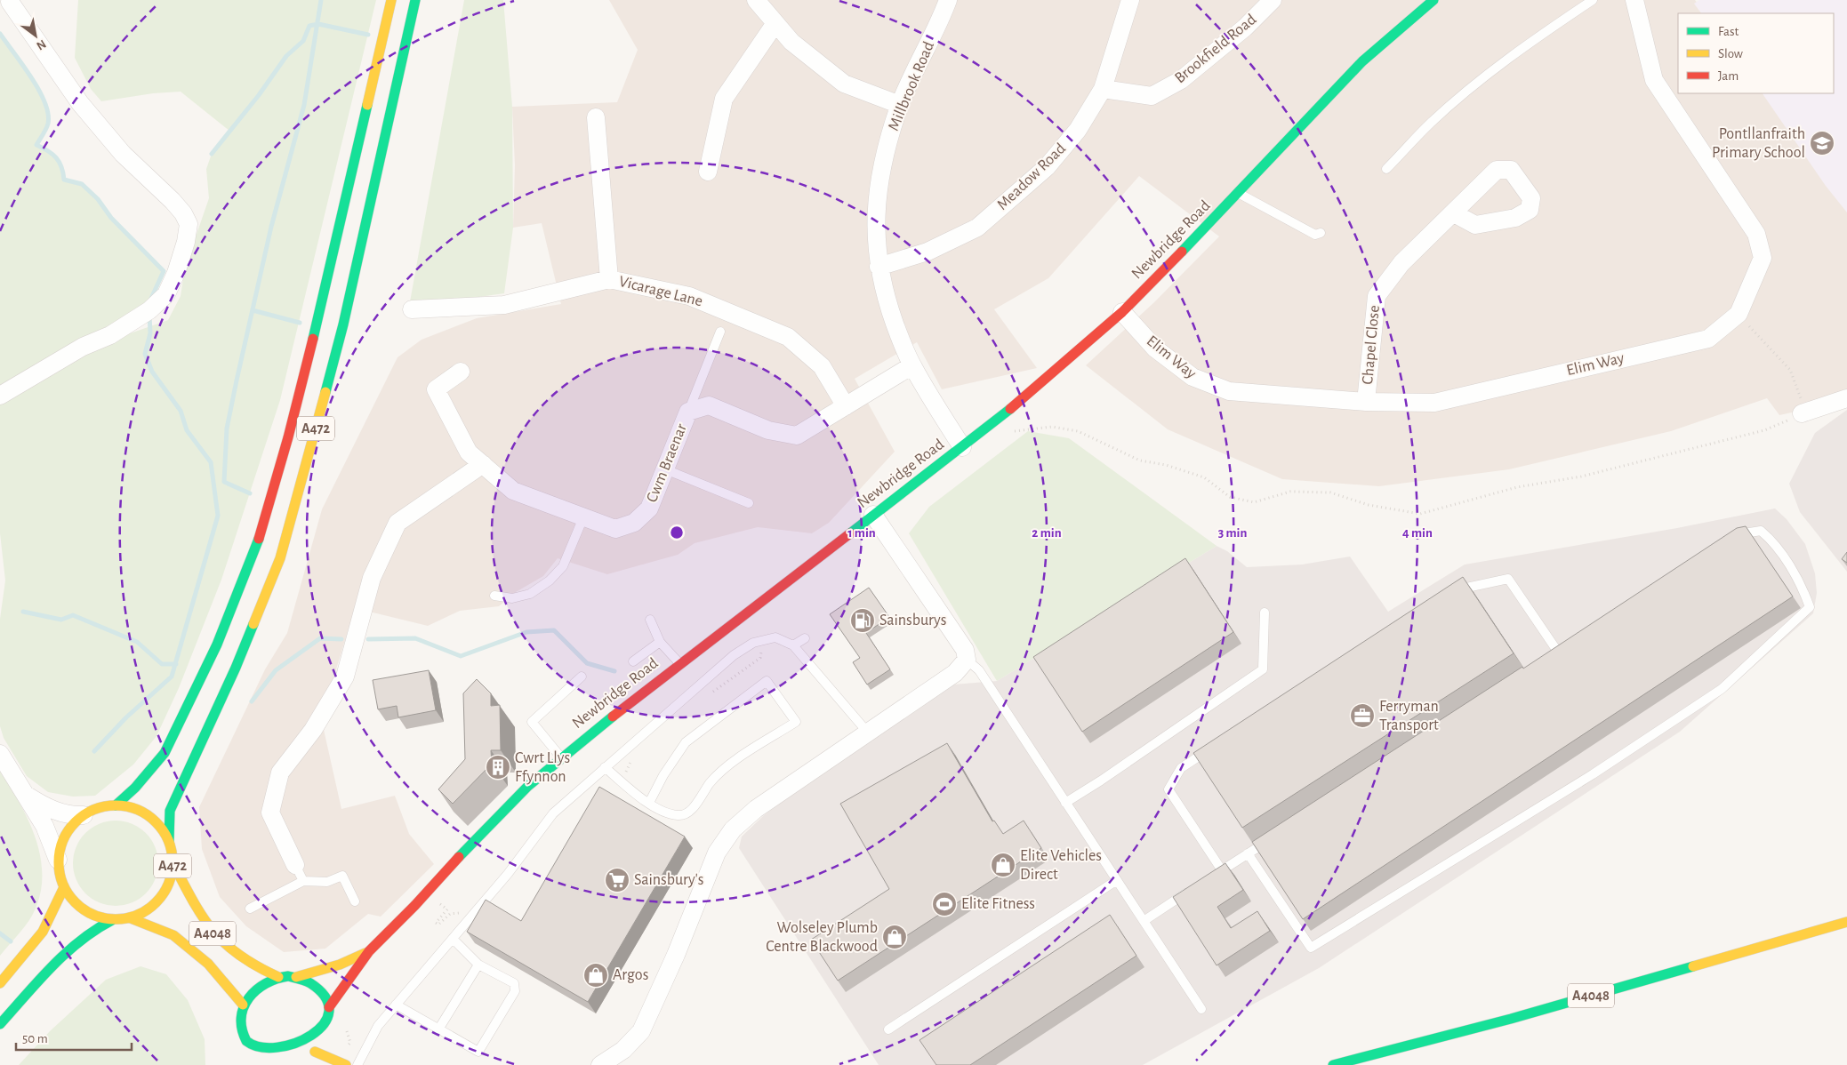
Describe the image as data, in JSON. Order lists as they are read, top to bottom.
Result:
{
  "streets": {
    "main road": ["Newbridge Road", "A472", "A4048"],
    "street": [
      "Brookfield Road",
      "Millbrook Road",
      "Meadow Road",
      "Vicarage Lane",
      "Chapel Close",
      "Elim Way",
      "Cwm Braenar"
    ]
  },
  "crossings": [
    ["Brookfield Road", "Meadow Road"],
    ["Millbrook Road", "Meadow Road"],
    ["Millbrook Road", "Newbridge Road"],
    ["Millbrook Road", "Cwm Braenar"],
    ["Newbridge Road", "Elim Way"],
    ["Vicarage Lane", "Cwm Braenar"],
    ["Chapel Close", "Elim Way"],
    ["A472", "A4048"]
  ],
  "places": {
    "school or university": ["Pontllanfraith Primary School"],
    "fuel station": ["Sainsburys"],
    "office": ["Ferryman Transport"],
    "building": ["Cwrt Llys Ffynnon"],
    "shop": ["Elite Vehicles Direct", "Wolseley Plumb Centre Blackwood", "Argos"],
    "supermarket": ["Sainsbury's"],
    "sports": ["Elite Fitness"]
  },
  "legend": ["Fast", "Slow", "Jam"],
  "scale_bar": "50 m",
  "north": "bottom right",
  "rings": [
    "1 min",
    "2 min",
    "3 min",
    "4 min"
  ]
}
